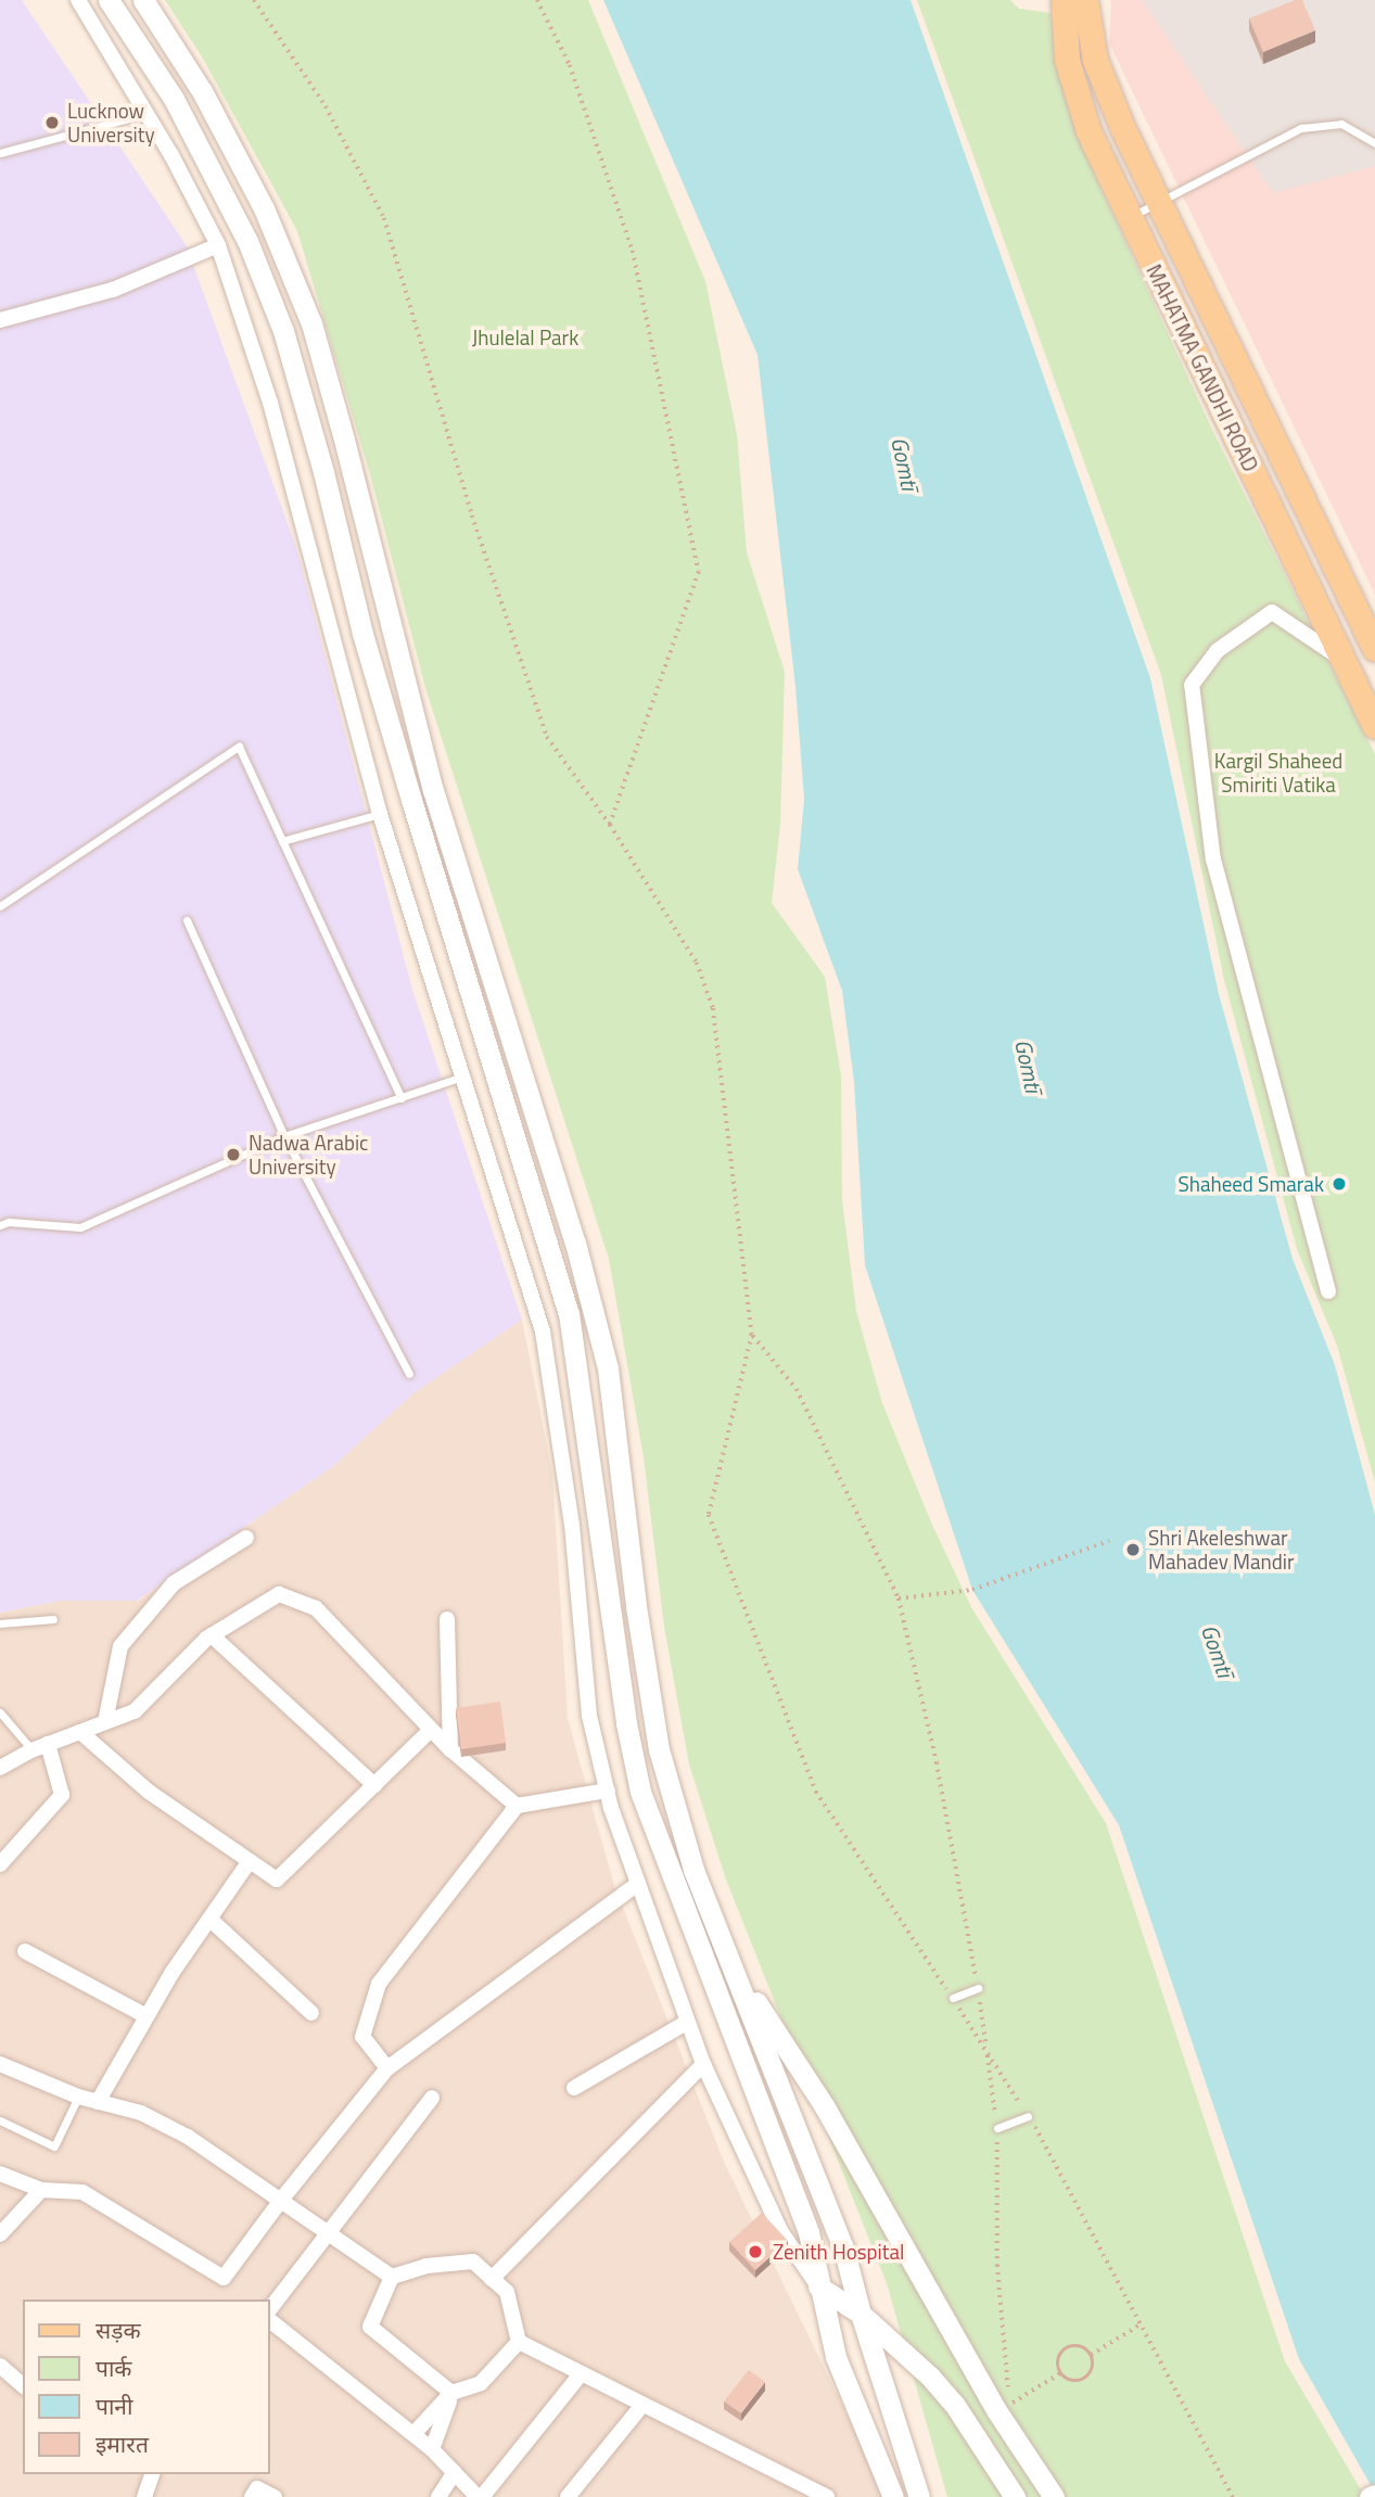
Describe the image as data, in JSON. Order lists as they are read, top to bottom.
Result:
{
  "streets": {
    "main road": ["MAHATMA GANDHI ROAD"]
  },
  "water": ["Gomtī"],
  "parks": ["Jhulelal Park", "Kargil Shaheed Smiriti Vatika"],
  "places": [
    "Lucknow University",
    "Nadwa Arabic University",
    "Shaheed Smarak",
    "Shri Akeleshwar Mahadev Mandir",
    "Zenith Hospital"
  ],
  "legend": [
    "सड़क",
    "पार्क",
    "पानी",
    "इमारत"
  ]
}
